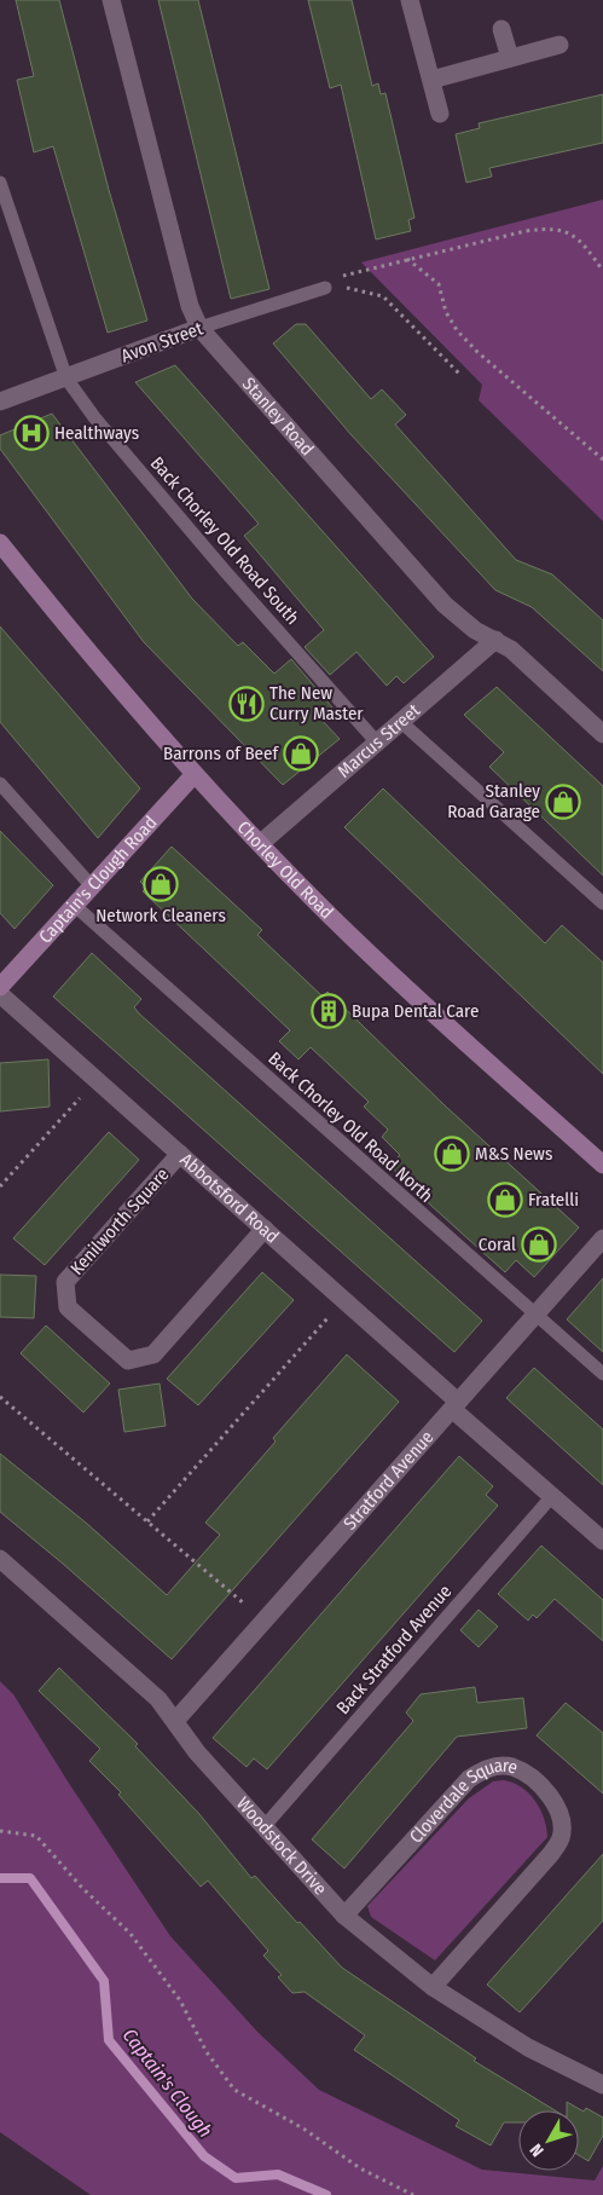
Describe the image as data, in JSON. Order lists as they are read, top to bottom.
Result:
{
  "streets": {
    "main road": ["Chorley Old Road", "Captain's Clough Road"],
    "street": [
      "Avon Street",
      "Stanley Road",
      "Marcus Street",
      "Abbotsford Road",
      "Kenilworth Square",
      "Stratford Avenue",
      "Cloverdale Square",
      "Woodstock Drive"
    ],
    "lane": ["Back Chorley Old Road South", "Back Chorley Old Road North", "Back Stratford Avenue"]
  },
  "crossings": [
    ["Avon Street", "Stanley Road"],
    ["Avon Street", "Back Chorley Old Road South"],
    ["Stanley Road", "Marcus Street"],
    ["Back Chorley Old Road South", "Marcus Street"],
    ["Marcus Street", "Chorley Old Road"],
    ["Chorley Old Road", "Captain's Clough Road"],
    ["Captain's Clough Road", "Back Chorley Old Road North"],
    ["Captain's Clough Road", "Abbotsford Road"],
    ["Back Chorley Old Road North", "Stratford Avenue"],
    ["Abbotsford Road", "Kenilworth Square"],
    ["Abbotsford Road", "Stratford Avenue"],
    ["Abbotsford Road", "Back Stratford Avenue"],
    ["Stratford Avenue", "Woodstock Drive"],
    ["Back Stratford Avenue", "Woodstock Drive"],
    ["Cloverdale Square", "Woodstock Drive"]
  ],
  "water": ["Captain's Clough"],
  "places": {
    "hospital": ["Healthways"],
    "restaurant": ["The New Curry Master"],
    "shop": [
      "Barrons of Beef",
      "Stanley Road Garage",
      "Network Cleaners",
      "M&S News",
      "Fratelli",
      "Coral"
    ],
    "building": ["Bupa Dental Care"]
  },
  "north": "bottom left"
}
